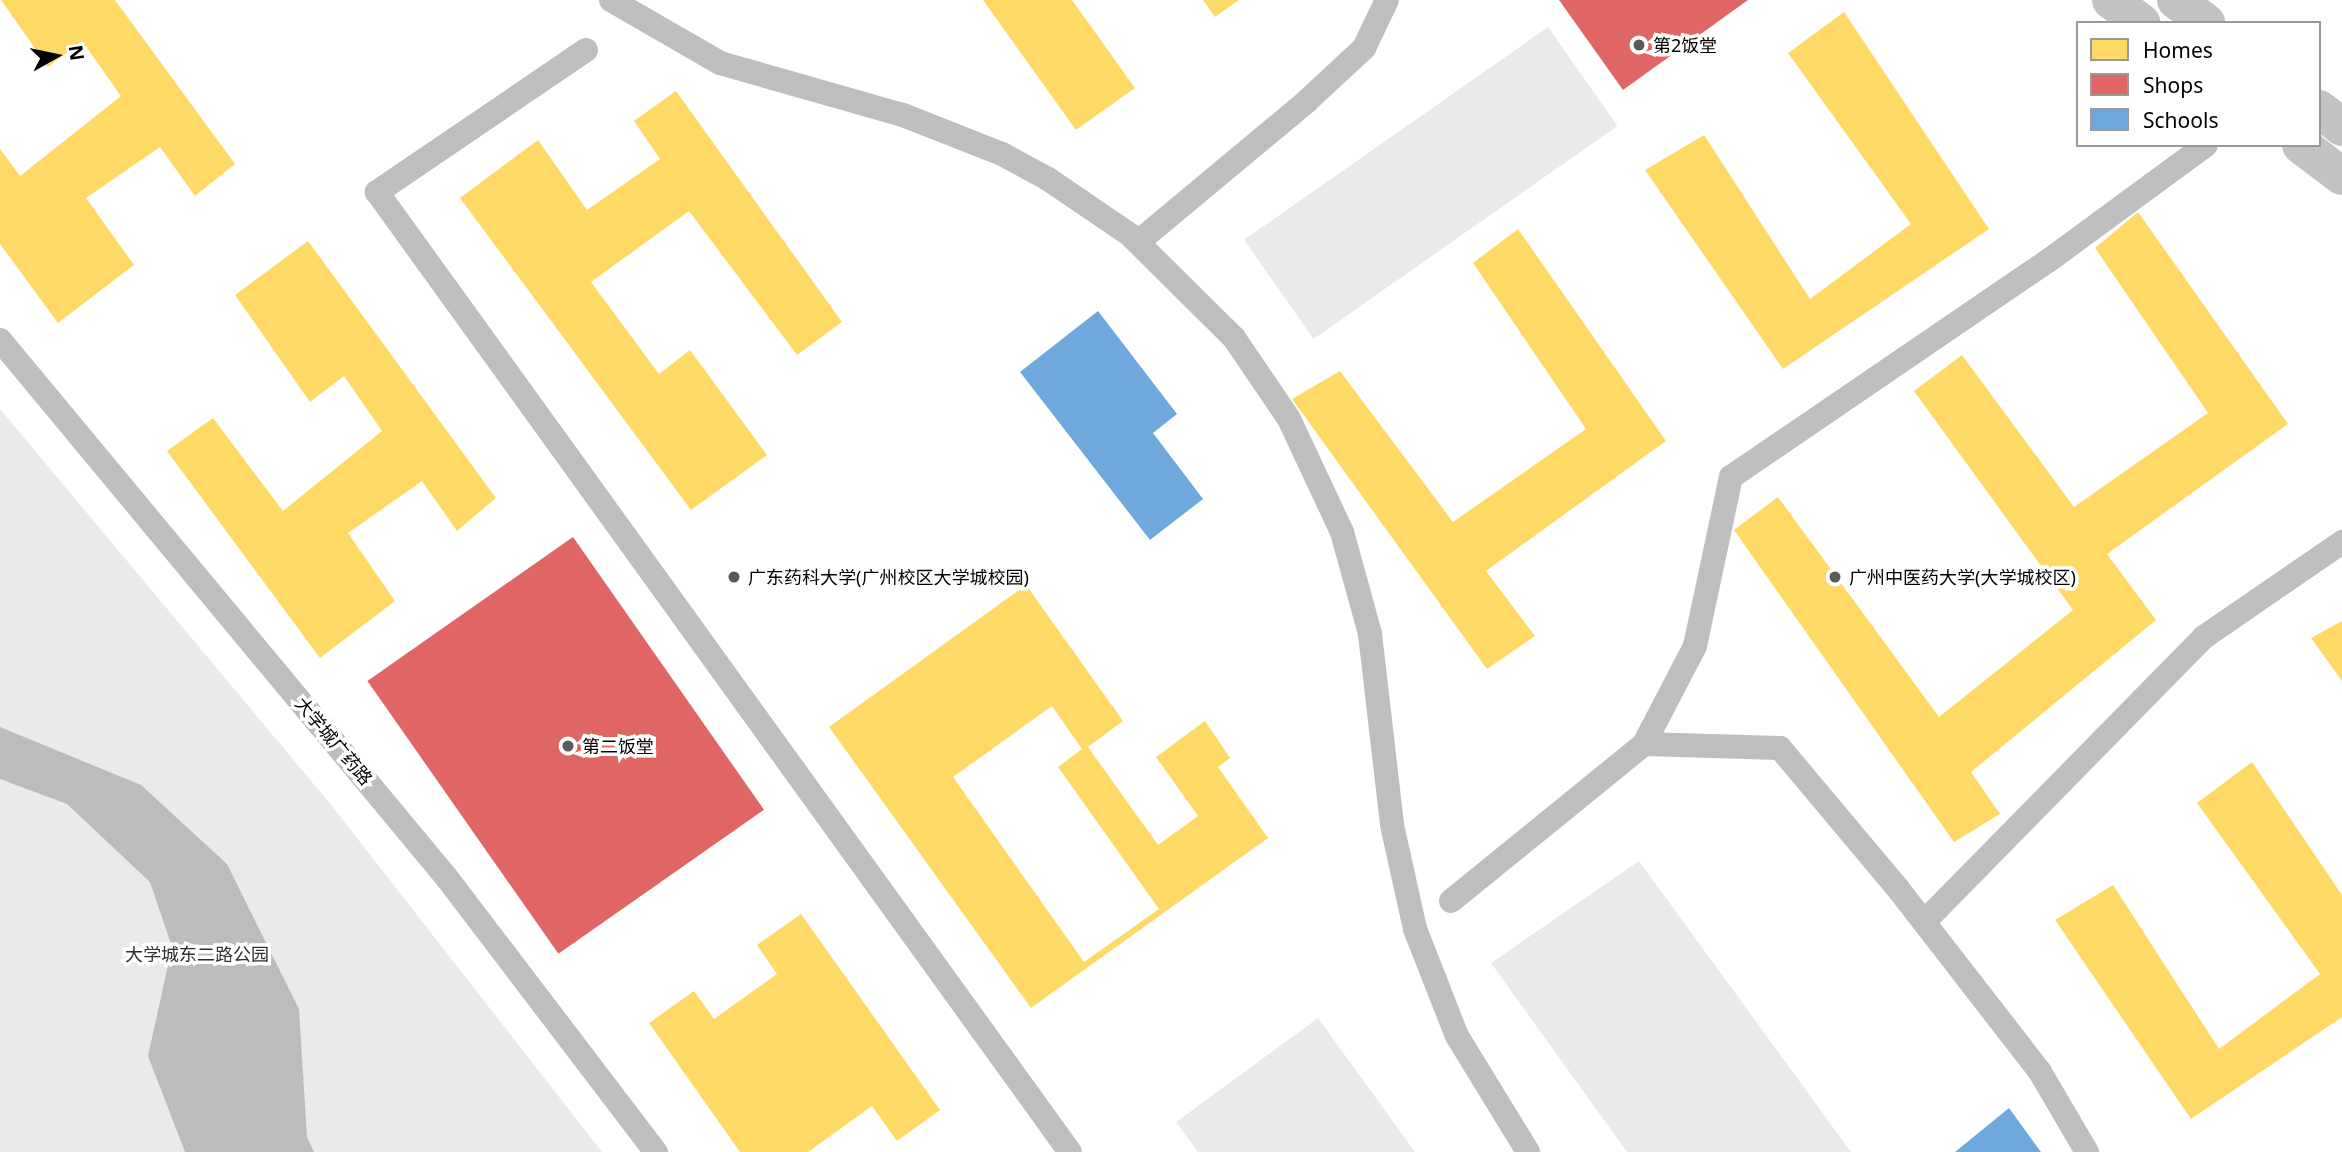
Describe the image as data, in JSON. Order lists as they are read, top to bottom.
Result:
{
  "streets": {
    "lane": ["大学城广药路"]
  },
  "parks": ["大学城东二路公园"],
  "places": [
    "第2饭堂",
    "广东药科大学(广州校区大学城校园)",
    "广州中医药大学(大学城校区)",
    "第二饭堂"
  ],
  "legend": ["Homes", "Shops", "Schools"],
  "north": "right"
}
